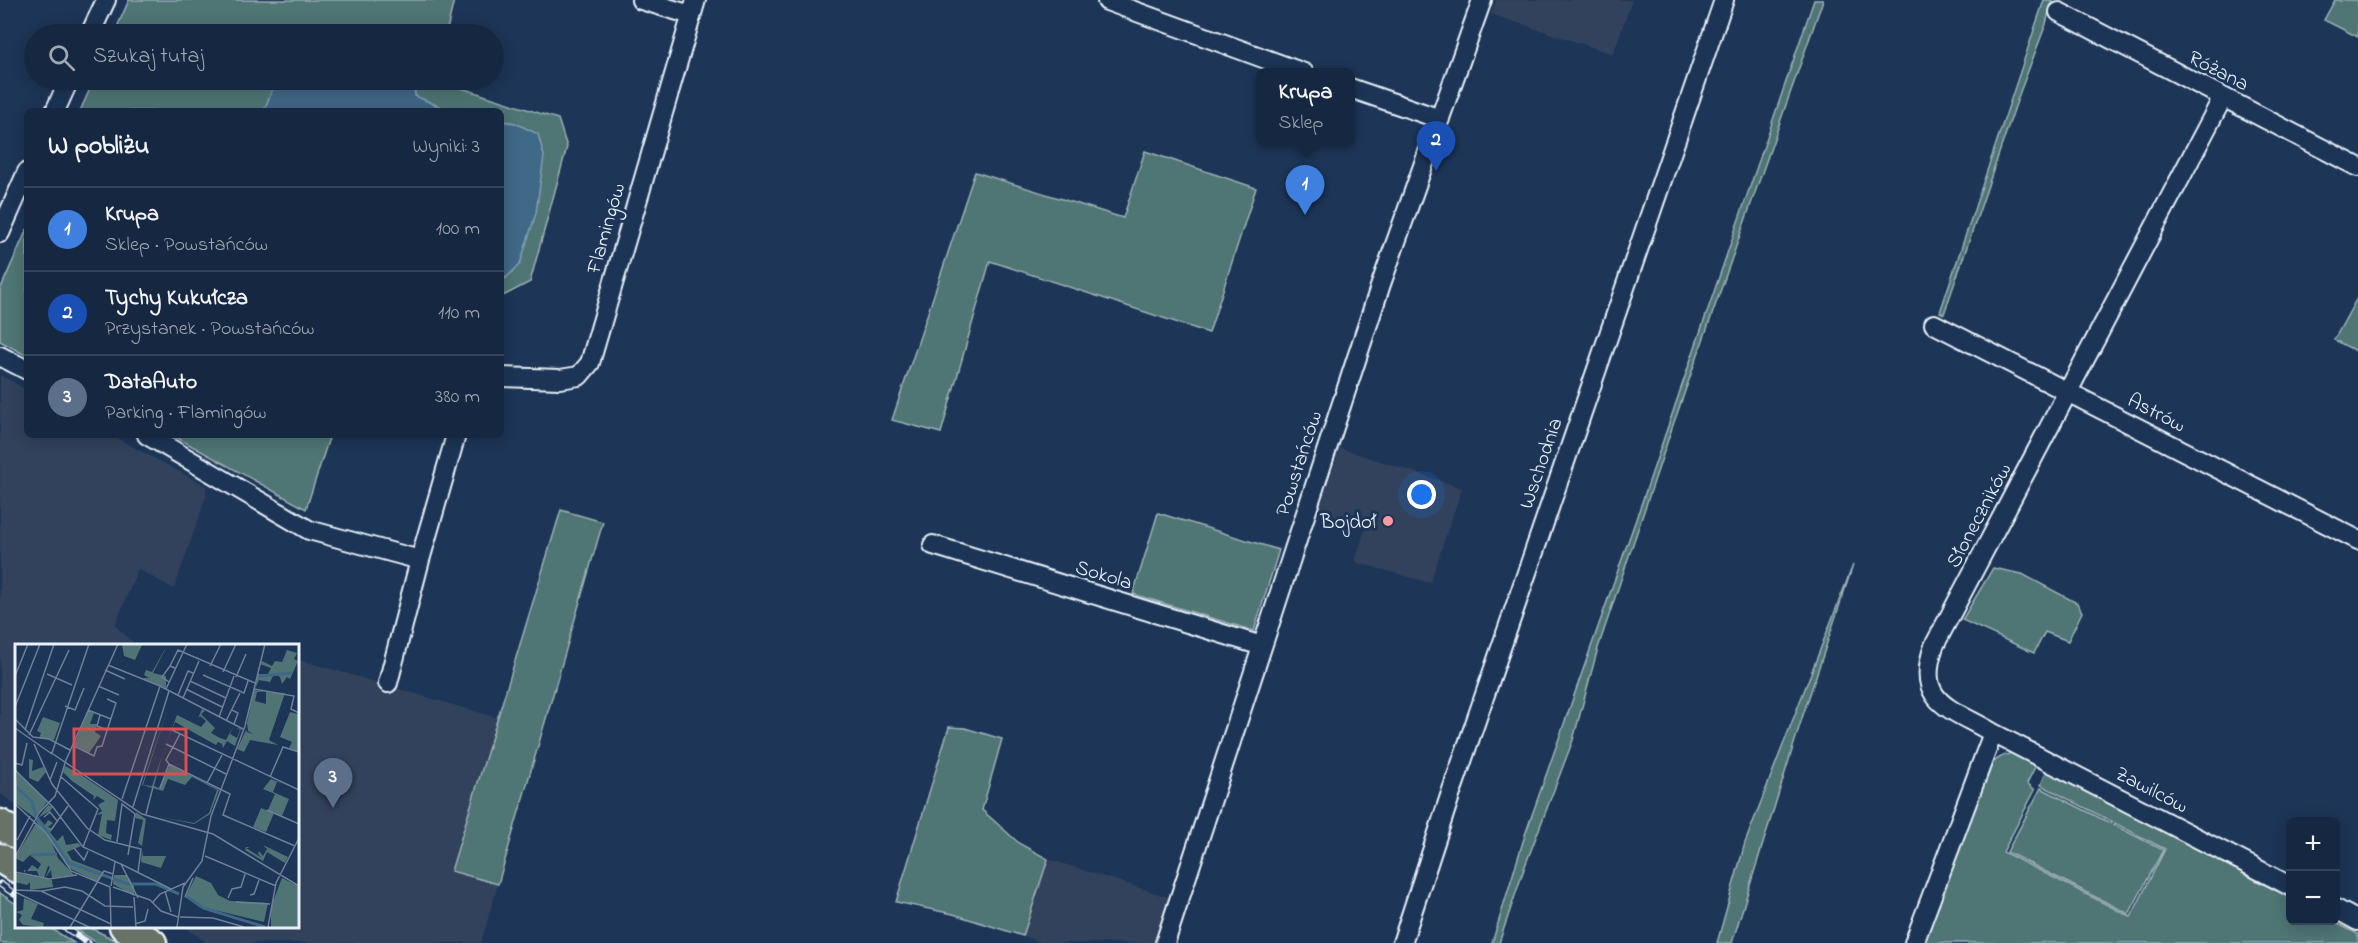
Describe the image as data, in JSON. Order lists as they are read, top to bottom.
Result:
{
  "streets": {
    "street": [
      "Różana",
      "Flamingów",
      "Astrów",
      "Powstańców",
      "Wschodnia",
      "Słoneczników",
      "Sokola",
      "Zawilców"
    ]
  },
  "crossings": [
    ["Różana", "Słoneczników"],
    ["Astrów", "Słoneczników"],
    ["Powstańców", "Sokola"],
    ["Słoneczników", "Zawilców"]
  ],
  "places": ["Bojdoł"],
  "page": {
    "search": "Szukaj tutaj",
    "popup": ["Krupa", "Sklep"],
    "heading": ["W pobliżu", "Wyniki: 3"],
    "pins": ["2", "1", "3"],
    "list": [
      {
        "mark": "1",
        "name": "Krupa",
        "note": "Sklep · Powstańców",
        "value": "100 m"
      },
      {
        "mark": "2",
        "name": "Tychy Kukułcza",
        "note": "Przystanek · Powstańców",
        "value": "110 m"
      },
      {
        "mark": "3",
        "name": "DataAuto",
        "note": "Parking · Flamingów",
        "value": "380 m"
      }
    ],
    "map_buttons": ["+", "−"]
  }
}
